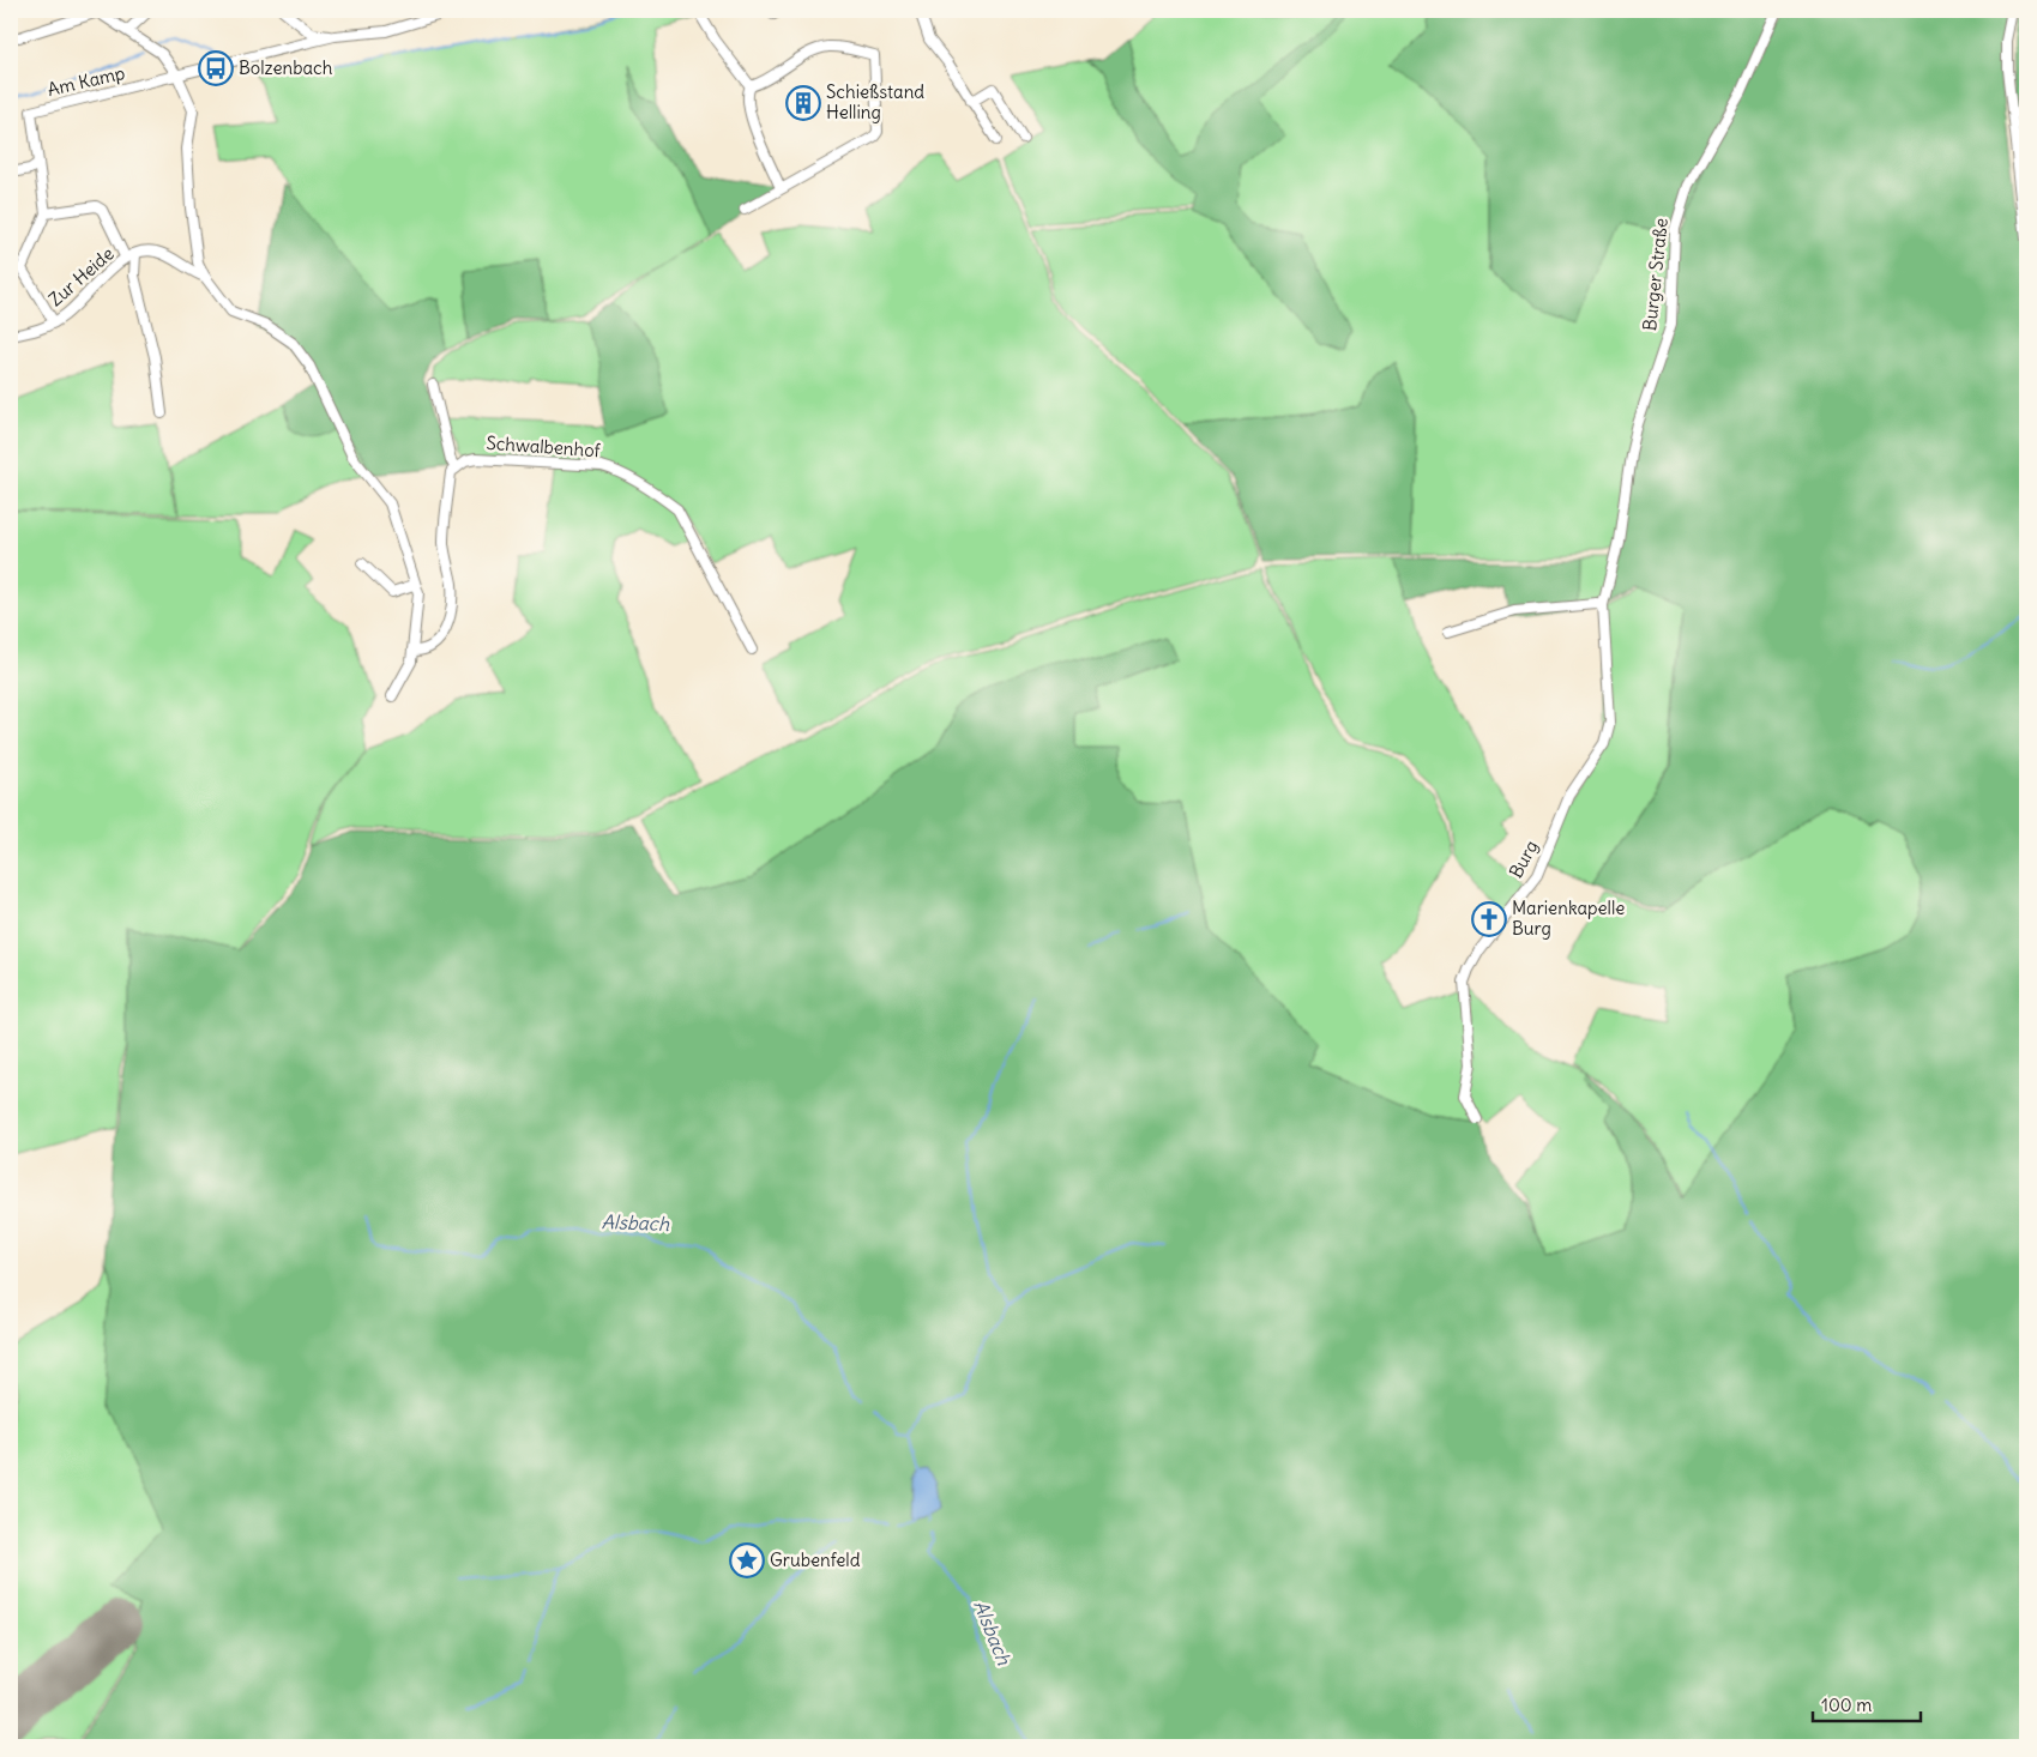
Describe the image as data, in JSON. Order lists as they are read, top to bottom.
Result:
{
  "streets": {
    "street": [
      "Am Kamp",
      "Burger Straße",
      "Zur Heide",
      "Schwalbenhof",
      "Burg"
    ]
  },
  "crossings": [
    ["Burger Straße", "Burg"]
  ],
  "water": ["Alsbach"],
  "places": {
    "bus stop": ["Bolzenbach"],
    "building": ["Schießstand Helling"],
    "church": ["Marienkapelle Burg"],
    "place": ["Grubenfeld"]
  },
  "scale_bar": "100 m"
}
